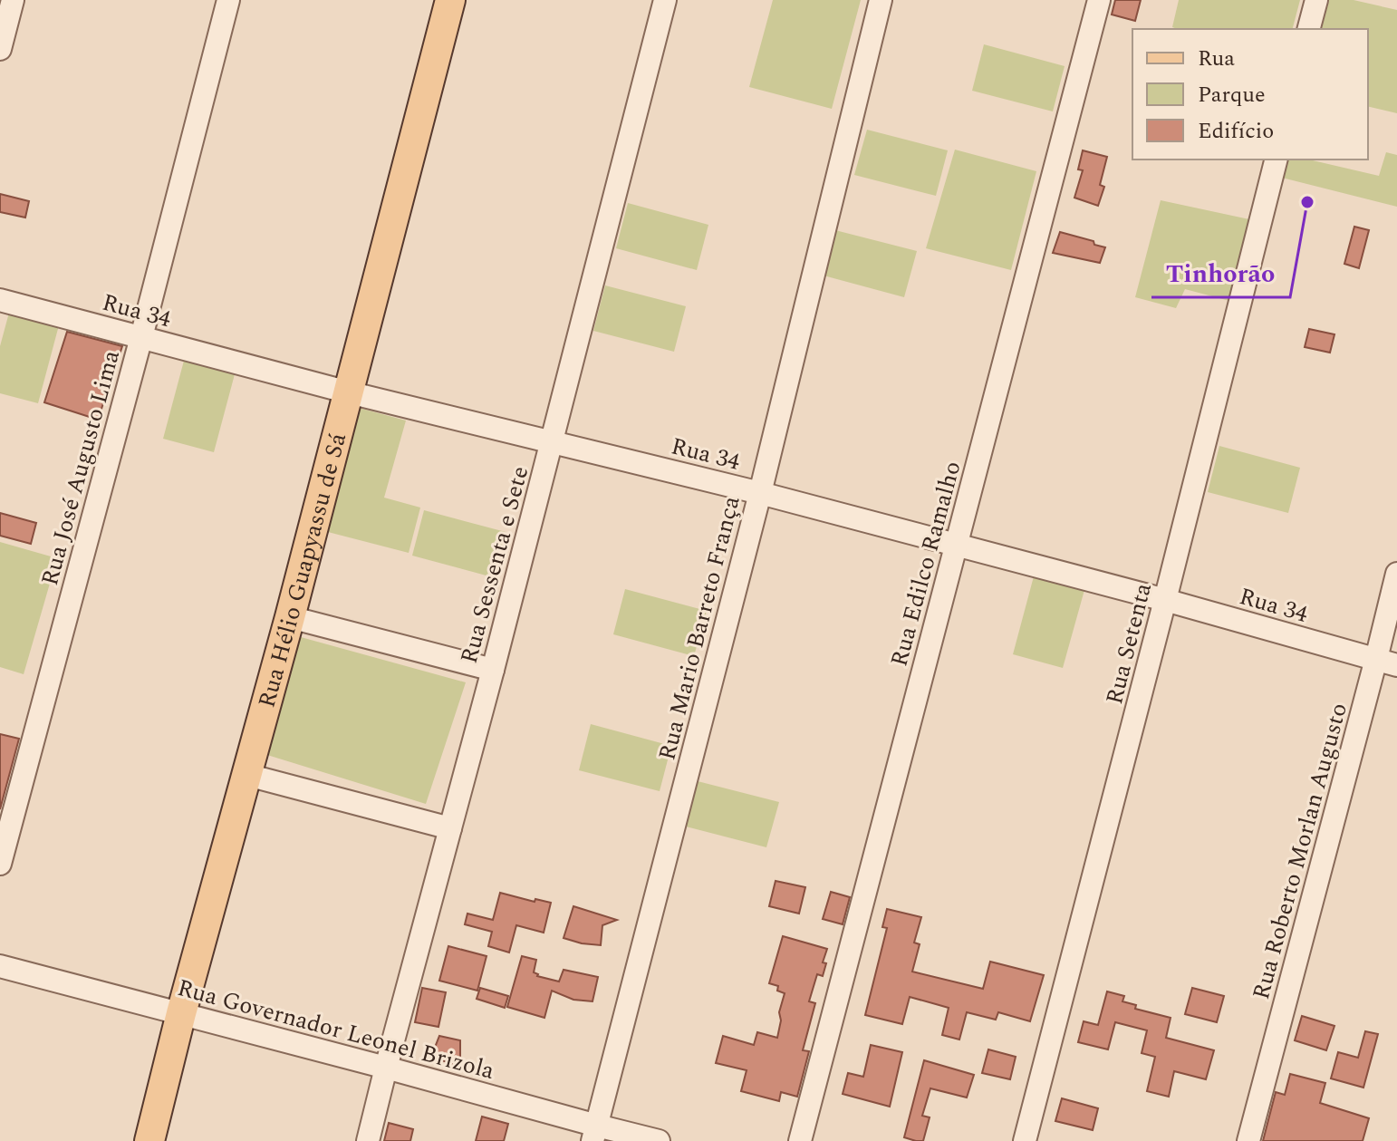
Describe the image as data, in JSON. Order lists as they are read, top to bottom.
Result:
{
  "streets": {
    "main road": ["Rua Hélio Guapyassu de Sá"],
    "street": [
      "Rua 34",
      "Rua José Augusto Lima",
      "Rua Edilco Ramalho",
      "Rua Sessenta e Sete",
      "Rua Mario Barreto França",
      "Rua Setenta",
      "Rua Roberto Morlan Augusto",
      "Rua Governador Leonel Brizola"
    ]
  },
  "crossings": [
    ["Rua 34", "Rua José Augusto Lima"],
    ["Rua 34", "Rua Edilco Ramalho"],
    ["Rua 34", "Rua Sessenta e Sete"],
    ["Rua 34", "Rua Hélio Guapyassu de Sá"],
    ["Rua 34", "Rua Mario Barreto França"],
    ["Rua 34", "Rua Setenta"],
    ["Rua 34", "Rua Roberto Morlan Augusto"],
    ["Rua Sessenta e Sete", "Rua Governador Leonel Brizola"],
    ["Rua Hélio Guapyassu de Sá", "Rua Governador Leonel Brizola"],
    ["Rua Mario Barreto França", "Rua Governador Leonel Brizola"]
  ],
  "places": ["Tinhorão"],
  "legend": ["Rua", "Parque", "Edifício"]
}
